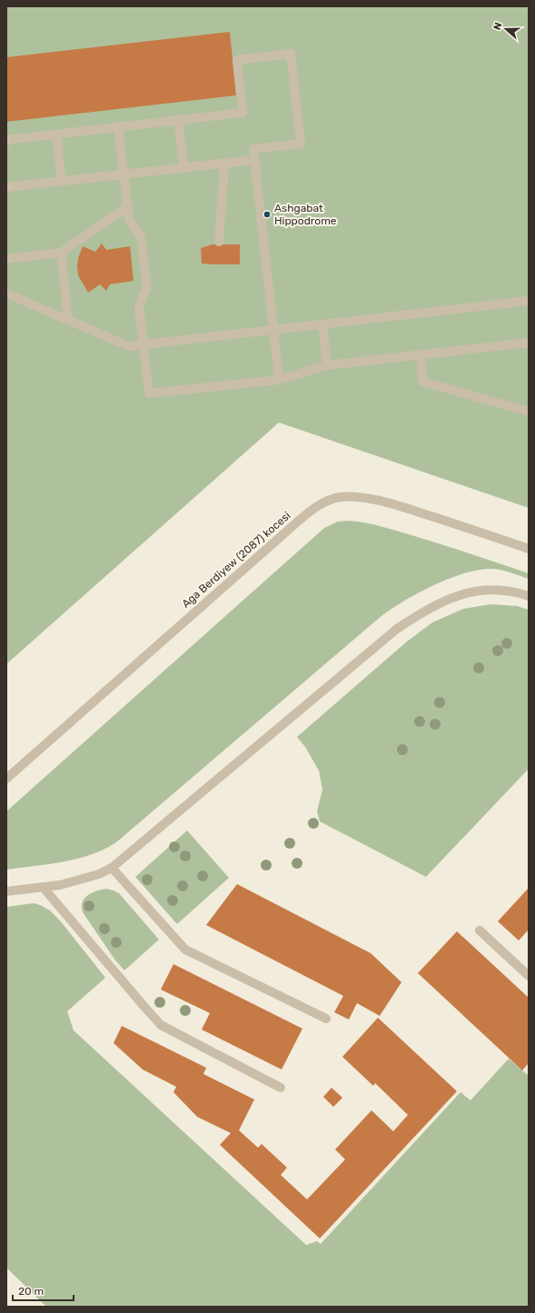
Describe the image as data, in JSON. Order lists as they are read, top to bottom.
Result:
{
  "streets": {
    "street": ["Aga Berdiyew (2087) kocesi"]
  },
  "places": ["Ashgabat Hippodrome"],
  "scale_bar": "20 m",
  "north": "left"
}
